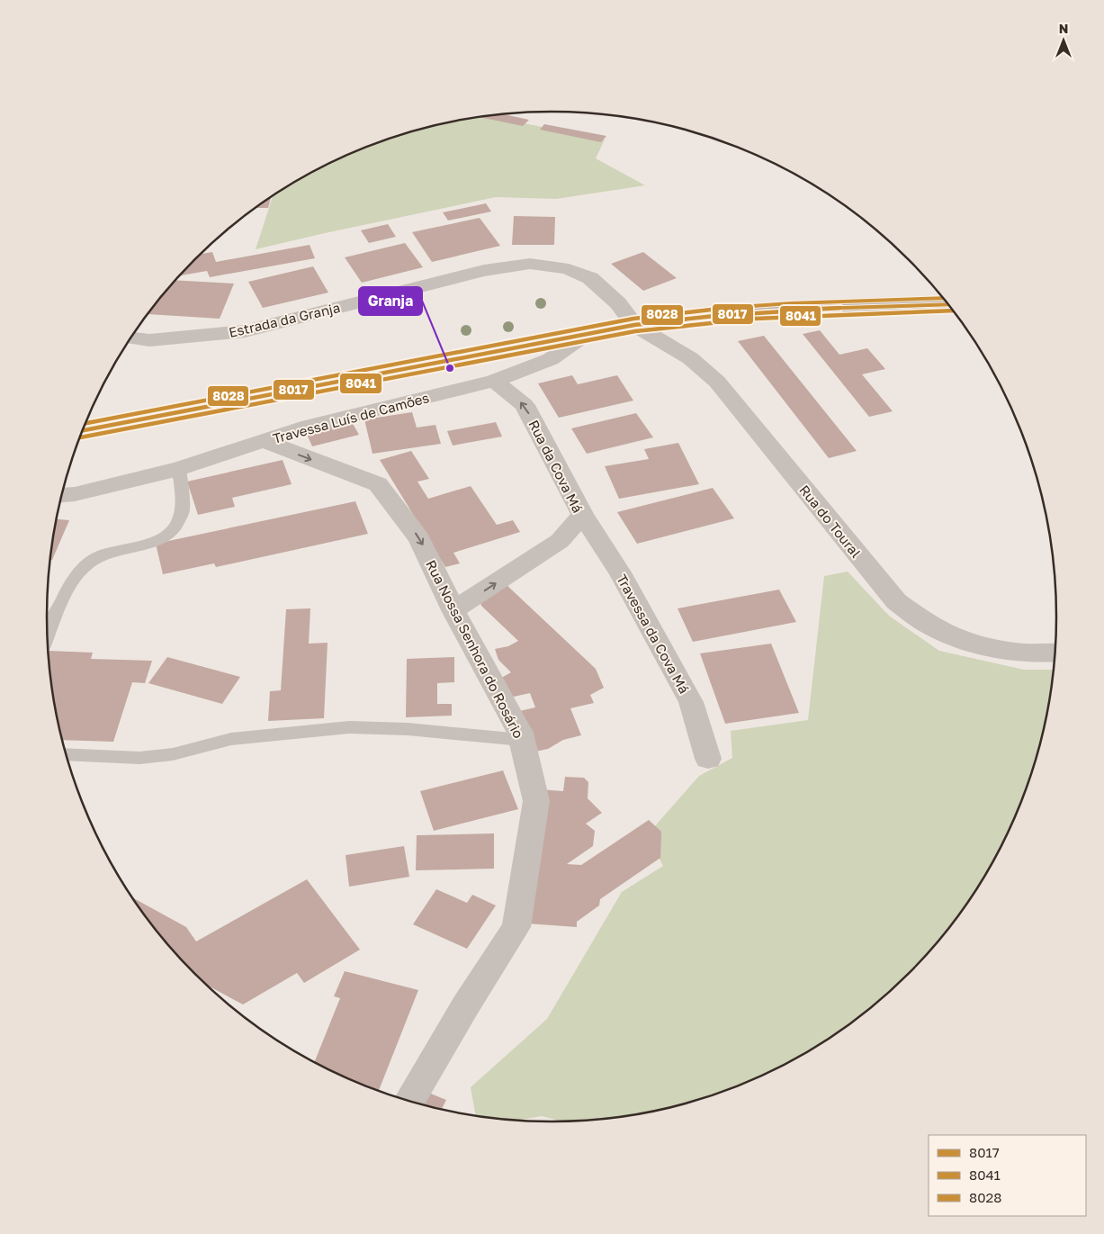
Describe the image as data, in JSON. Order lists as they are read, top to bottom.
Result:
{
  "streets": {
    "street": [
      "Estrada da Granja",
      "Travessa Luís de Camões",
      "Rua da Cova Má",
      "Rua do Toural",
      "Travessa da Cova Má",
      "Rua Nossa Senhora do Rosário"
    ]
  },
  "crossings": [
    ["Estrada da Granja", "Rua do Toural"],
    ["Travessa Luís de Camões", "Rua da Cova Má"],
    ["Travessa Luís de Camões", "Rua Nossa Senhora do Rosário"],
    ["Rua da Cova Má", "Travessa da Cova Má"],
    ["Rua da Cova Má", "Rua Nossa Senhora do Rosário"]
  ],
  "places": ["Granja"],
  "lines": ["transit line 8028", "transit line 8017", "transit line 8041"],
  "legend": ["8017", "8041", "8028"],
  "north": "top"
}
